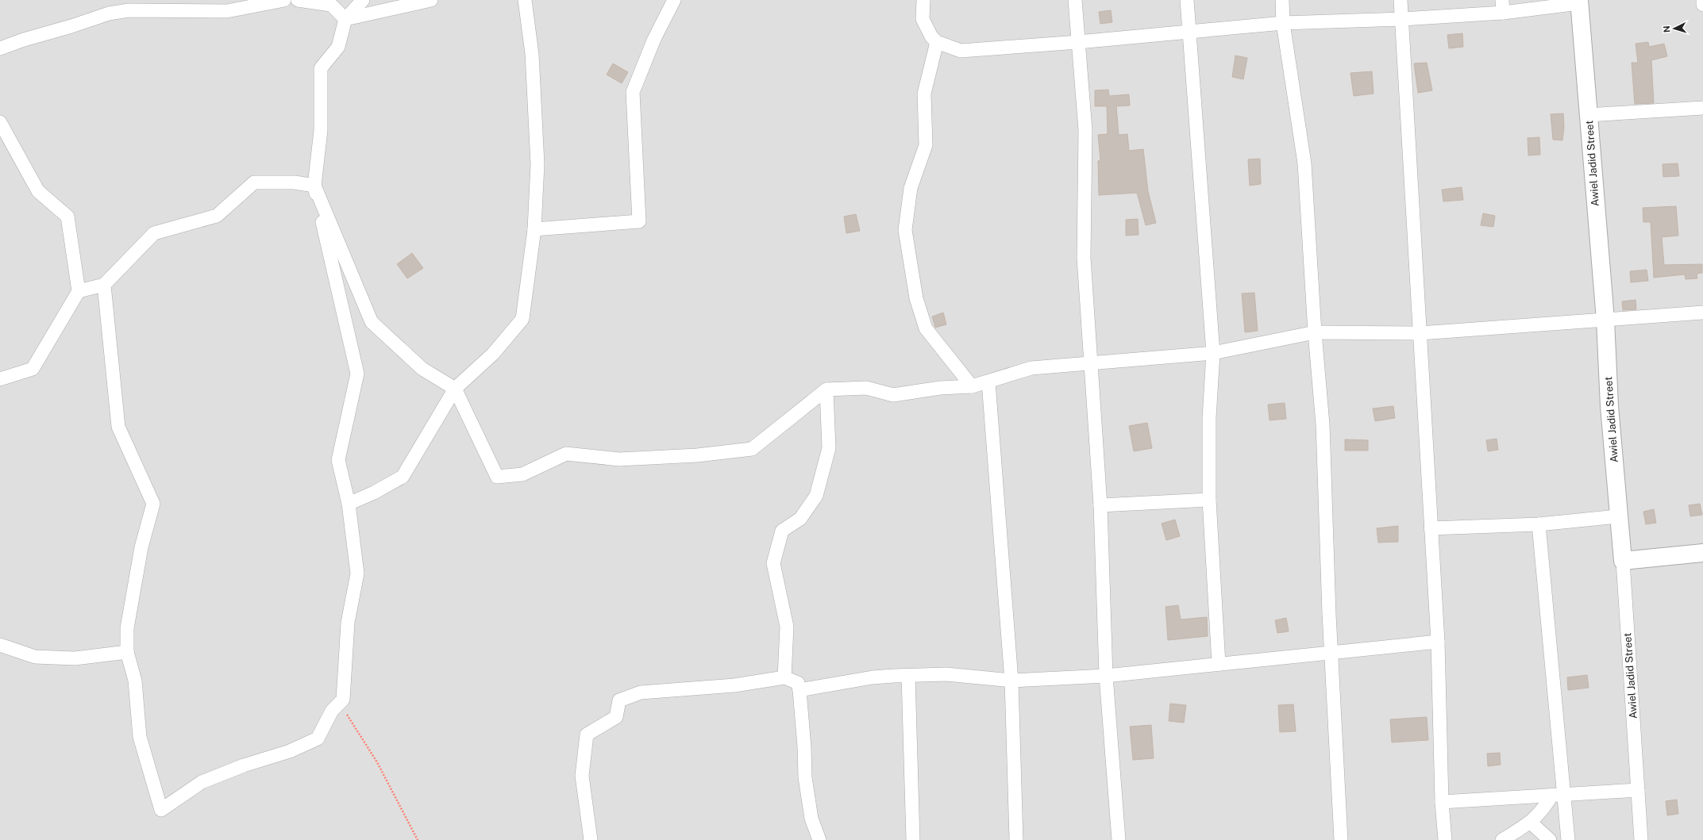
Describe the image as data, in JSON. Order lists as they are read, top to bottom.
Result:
{
  "streets": {
    "street": ["Awiel Jadid Street"]
  },
  "north": "left"
}
